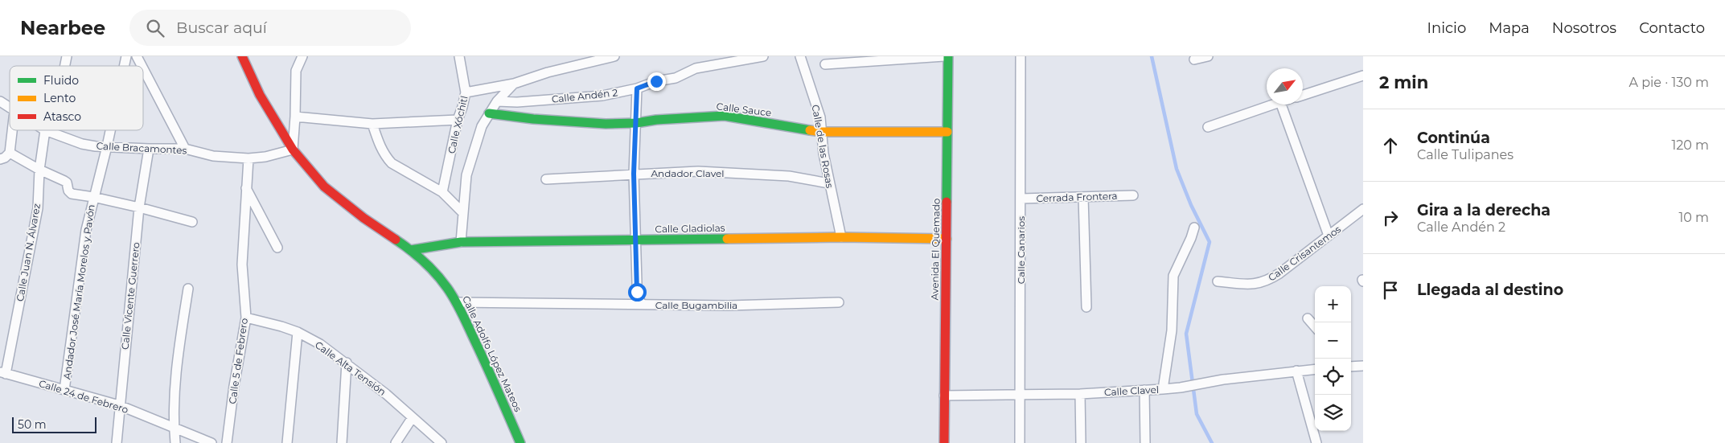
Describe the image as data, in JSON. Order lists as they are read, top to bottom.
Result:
{
  "streets": {
    "street": [
      "Calle Andén 2",
      "Calle Sauce",
      "Calle Xóchitl",
      "Calle de las Rosas",
      "Calle Bracamontes",
      "Andador Clavel",
      "Cerrada Frontera",
      "Calle Gladiolas",
      "Avenida El Quemado",
      "Calle Canarios",
      "Calle Juan N. Álvarez",
      "Calle Crisantemos",
      "Andador José María Morelos y Pavón",
      "Calle Vicente Guerrero",
      "Calle Bugambilia",
      "Calle Adolfo López Mateos",
      "Calle 5 de Febrero",
      "Calle Alta Tensión",
      "Calle Clavel",
      "Calle 24 de Febrero"
    ]
  },
  "crossings": [
    ["Calle Sauce", "Calle de las Rosas"],
    ["Calle Sauce", "Avenida El Quemado"],
    ["Calle de las Rosas", "Andador Clavel"],
    ["Calle de las Rosas", "Calle Gladiolas"],
    ["Calle Bracamontes", "Calle Juan N. Álvarez"],
    ["Calle Bracamontes", "Andador José María Morelos y Pavón"],
    ["Calle Bracamontes", "Calle Vicente Guerrero"],
    ["Calle Bracamontes", "Calle Adolfo López Mateos"],
    ["Calle Bracamontes", "Calle 5 de Febrero"],
    ["Cerrada Frontera", "Calle Canarios"],
    ["Calle Gladiolas", "Avenida El Quemado"],
    ["Calle Gladiolas", "Calle Adolfo López Mateos"],
    ["Avenida El Quemado", "Calle Clavel"],
    ["Calle Canarios", "Calle Clavel"],
    ["Calle Juan N. Álvarez", "Calle 24 de Febrero"],
    ["Andador José María Morelos y Pavón", "Calle 24 de Febrero"],
    ["Calle Vicente Guerrero", "Calle 24 de Febrero"],
    ["Calle Bugambilia", "Calle Adolfo López Mateos"],
    ["Calle 5 de Febrero", "Calle Alta Tensión"]
  ],
  "legend": ["Fluido", "Lento", "Atasco"],
  "scale_bar": "50 m",
  "north": "top right",
  "page": {
    "header": "Nearbee",
    "search": "Buscar aquí",
    "nav": [
      "Inicio",
      "Mapa",
      "Nosotros",
      "Contacto"
    ],
    "heading": ["2 min", "A pie · 130 m"],
    "list": [
      ["Continúa", "Calle Tulipanes", "120 m"],
      ["Gira a la derecha", "Calle Andén 2", "10 m"],
      "Llegada al destino"
    ],
    "map_buttons": ["+", "−"],
    "scale": "50 m"
  }
}
